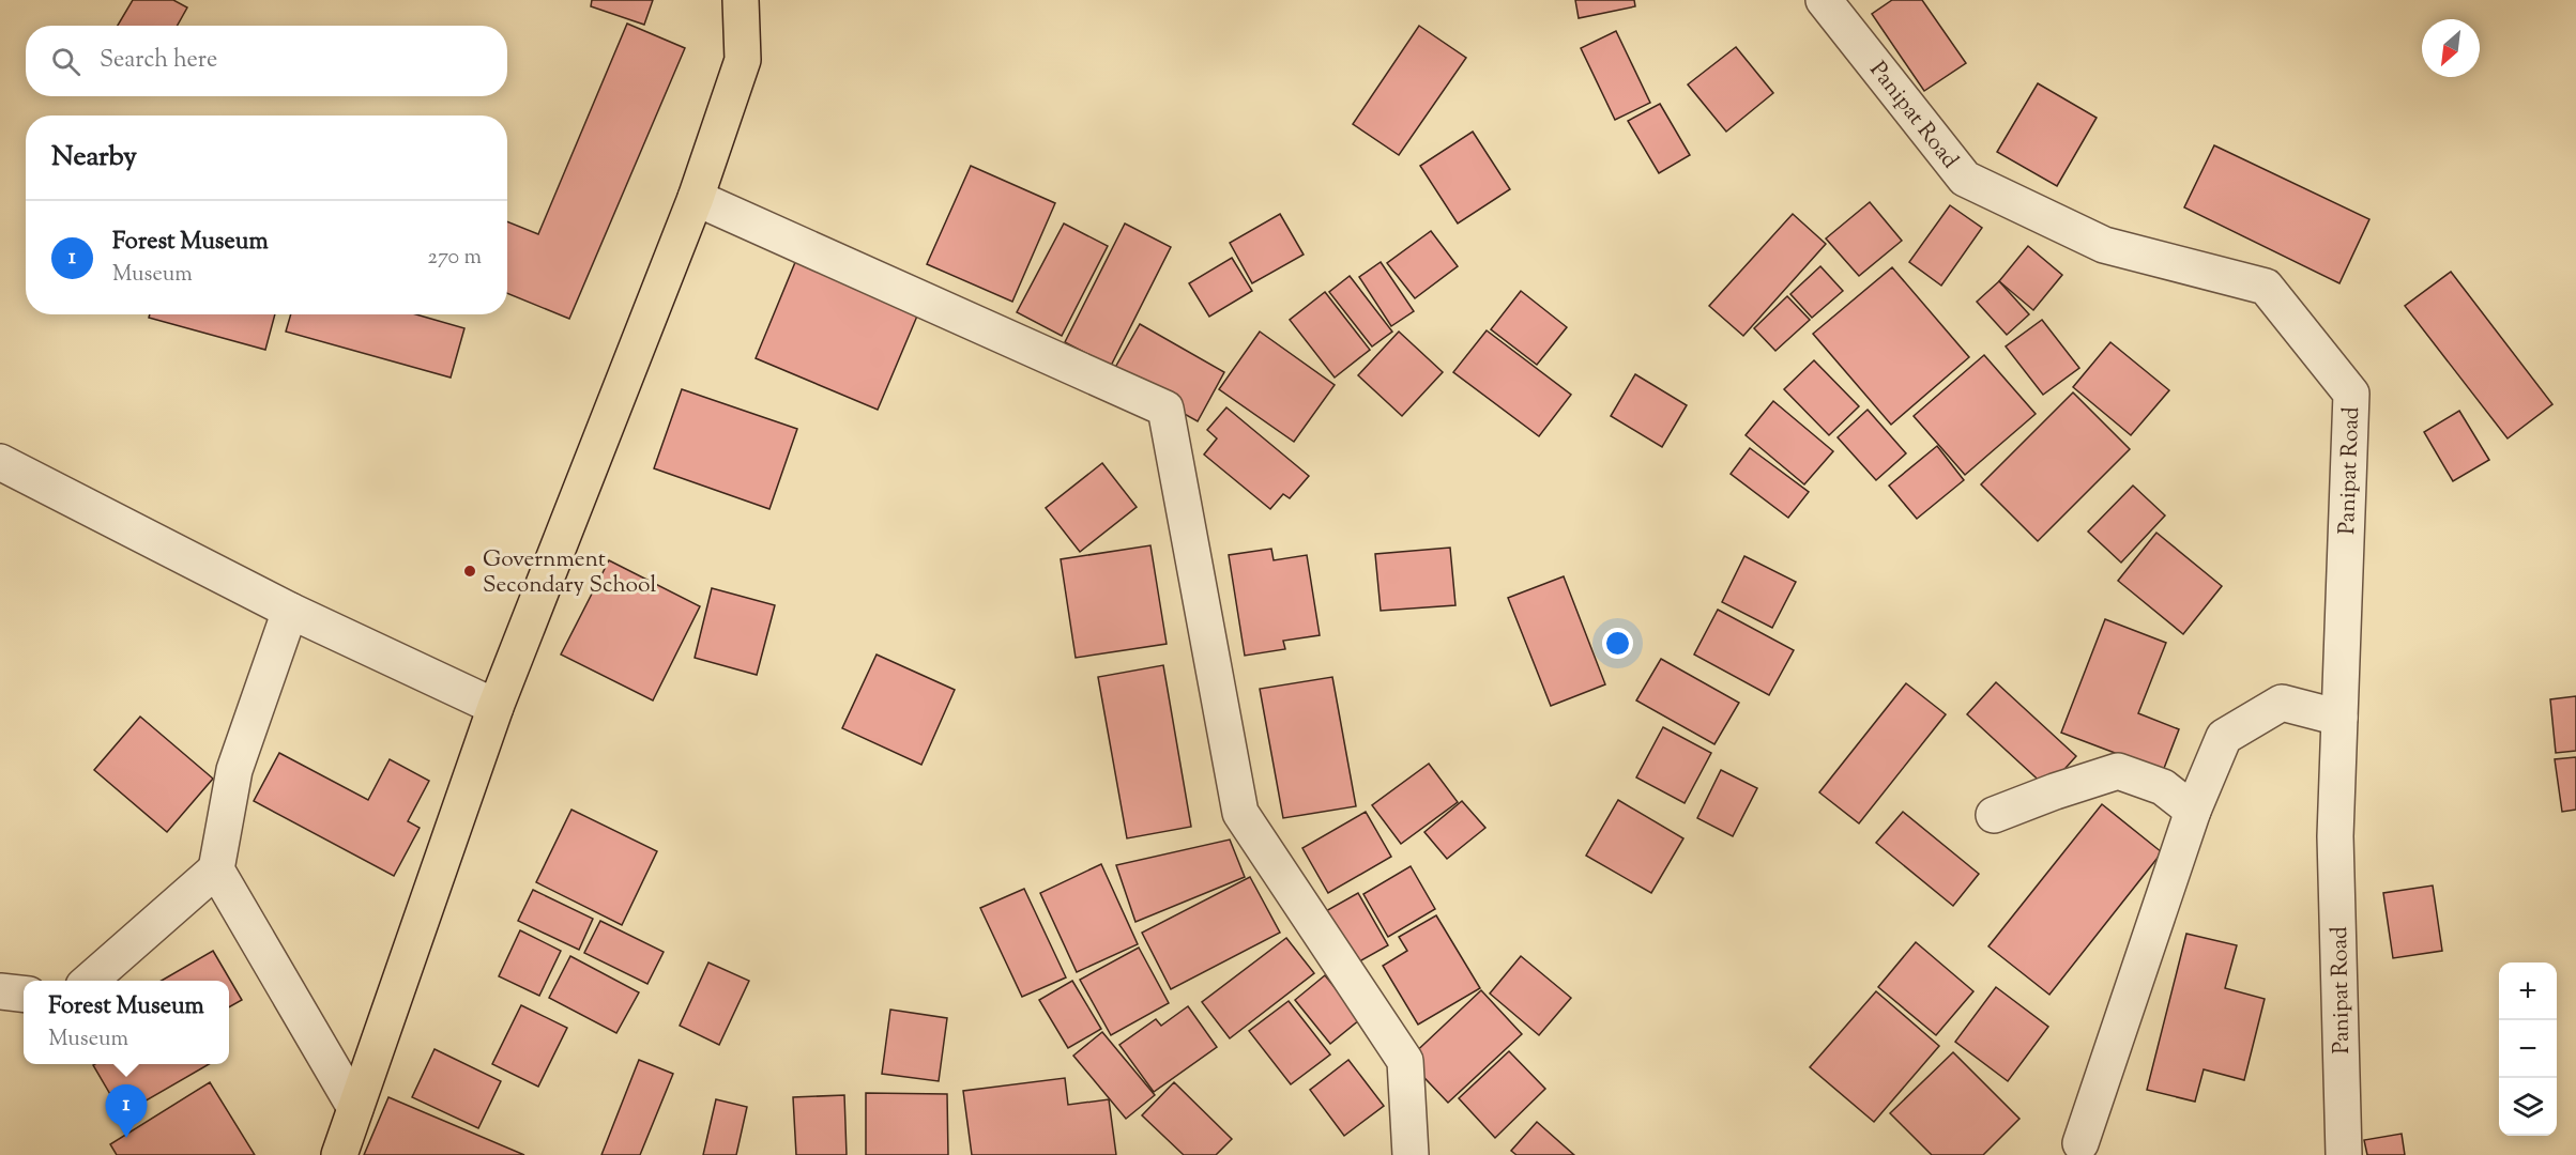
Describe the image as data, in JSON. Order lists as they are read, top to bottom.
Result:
{
  "streets": {
    "street": ["Panipat Road"]
  },
  "places": ["Government Secondary School"],
  "north": "bottom left",
  "page": {
    "search": "Search here",
    "heading": "Nearby",
    "list": [
      {
        "mark": "1",
        "name": "Forest Museum",
        "note": "Museum",
        "value": "270 m"
      }
    ],
    "map_buttons": ["+", "−"],
    "popup": ["Forest Museum", "Museum"],
    "pins": "1"
  }
}
